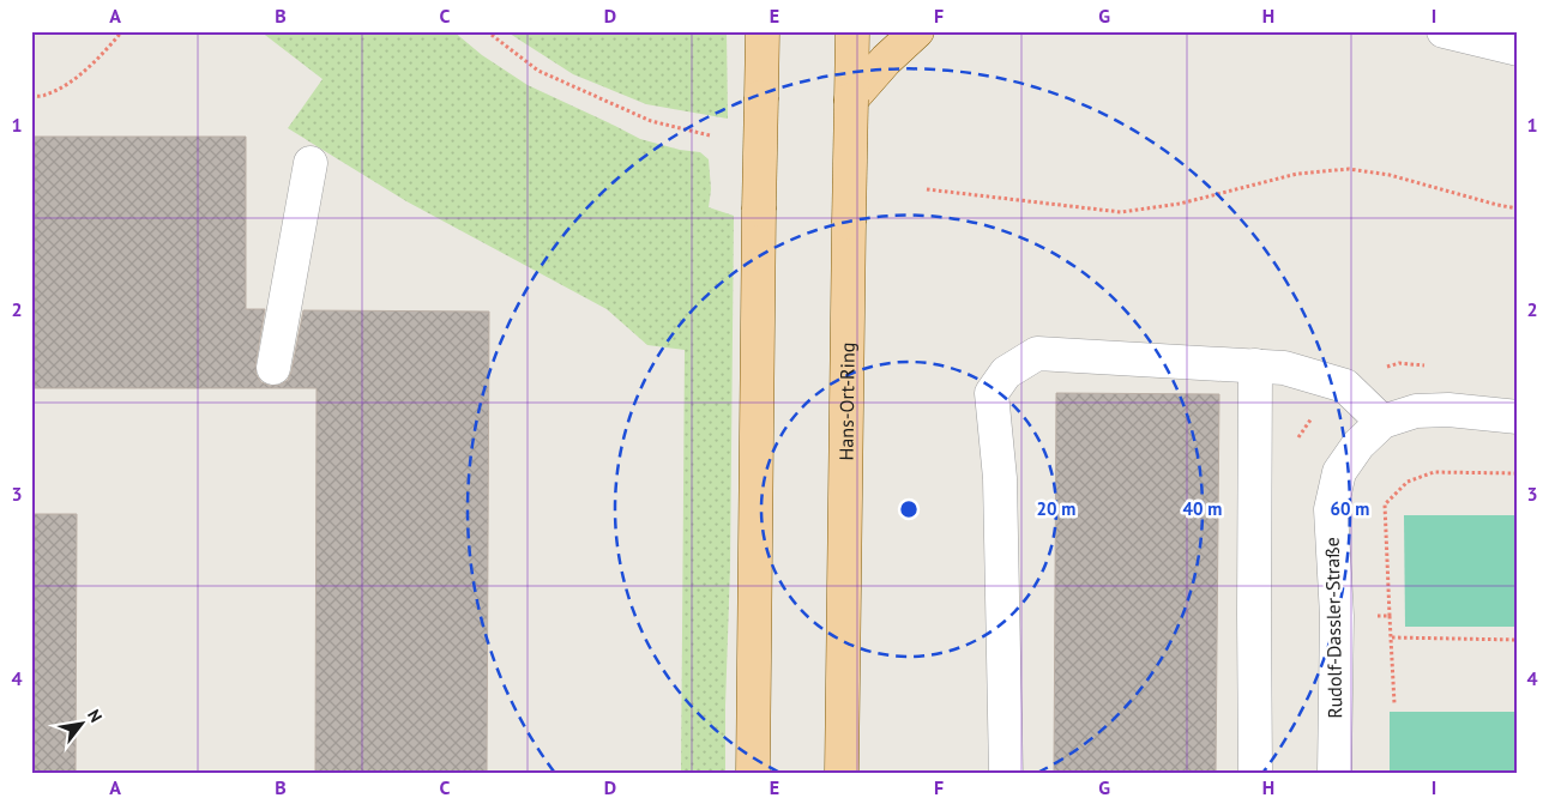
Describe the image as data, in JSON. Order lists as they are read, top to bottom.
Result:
{
  "streets": {
    "main road": ["Hans-Ort-Ring"],
    "street": ["Rudolf-Dassler-Straße"]
  },
  "north": "top right",
  "grid": {
    "columns": [
      "A",
      "B",
      "C",
      "D",
      "E",
      "F",
      "G",
      "H",
      "I"
    ],
    "rows": [
      "1",
      "2",
      "3",
      "4"
    ]
  },
  "rings": ["20 m", "40 m", "60 m"]
}
